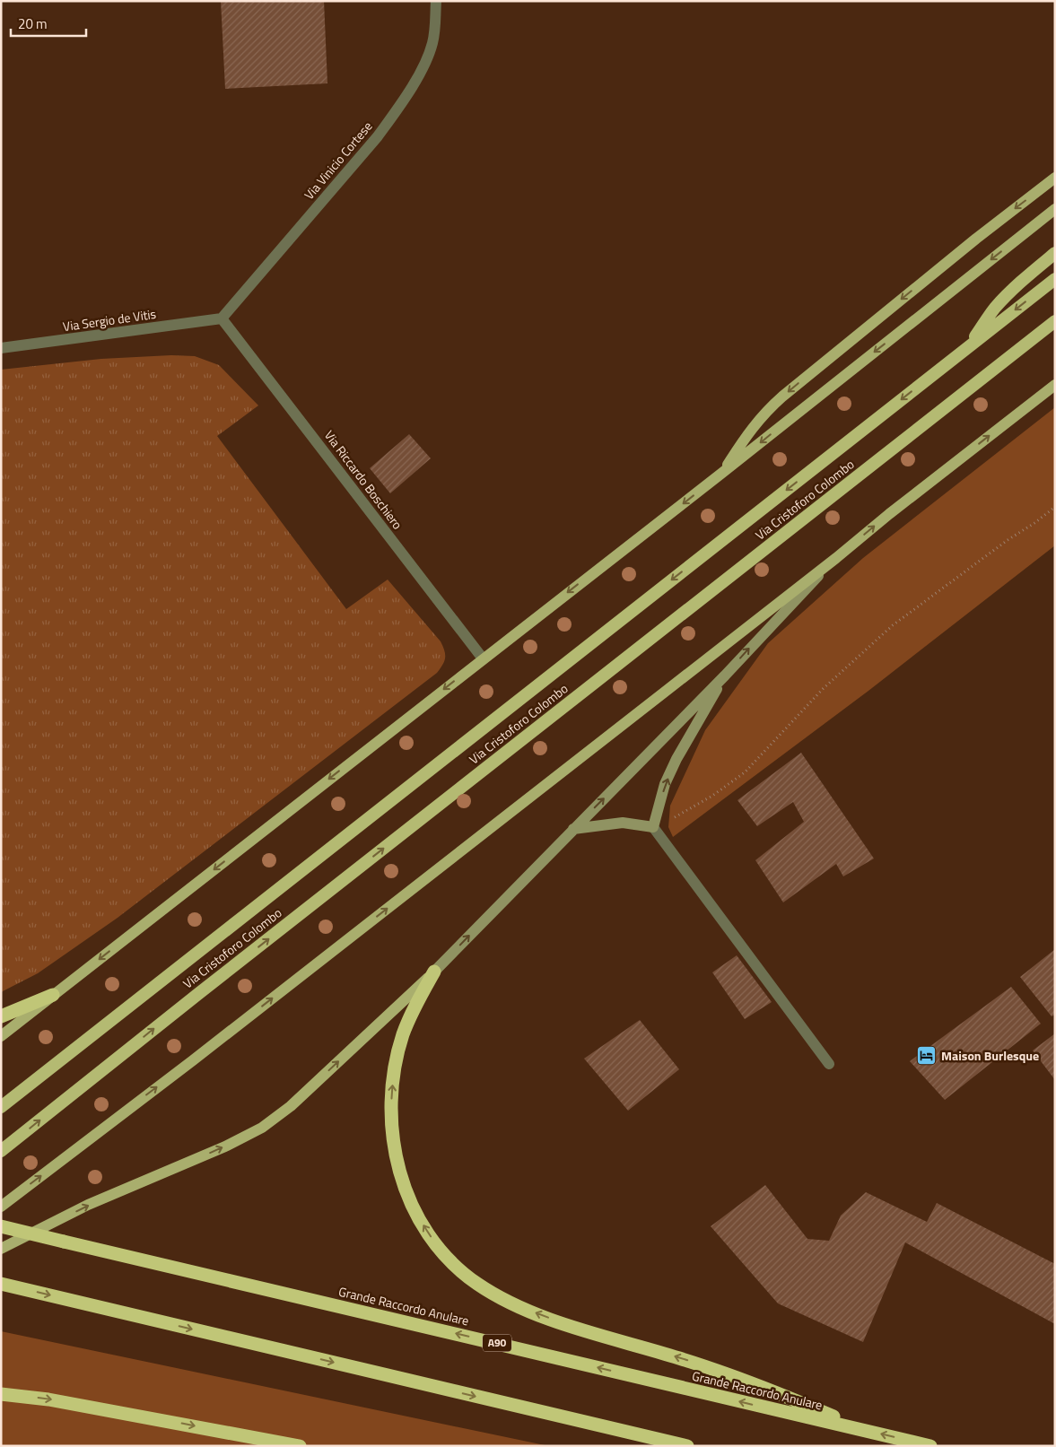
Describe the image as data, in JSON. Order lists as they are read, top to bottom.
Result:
{
  "streets": {
    "highway": ["Via Cristoforo Colombo", "Grande Raccordo Anulare", "A90"],
    "street": ["Via Vinicio Cortese", "Via Sergio de Vitis", "Via Riccardo Boschiero"]
  },
  "crossings": [
    ["Via Vinicio Cortese", "Via Sergio de Vitis"],
    ["Via Vinicio Cortese", "Via Riccardo Boschiero"],
    ["Via Sergio de Vitis", "Via Riccardo Boschiero"]
  ],
  "places": {
    "hotel": ["Maison Burlesque"]
  },
  "scale_bar": "20 m"
}
